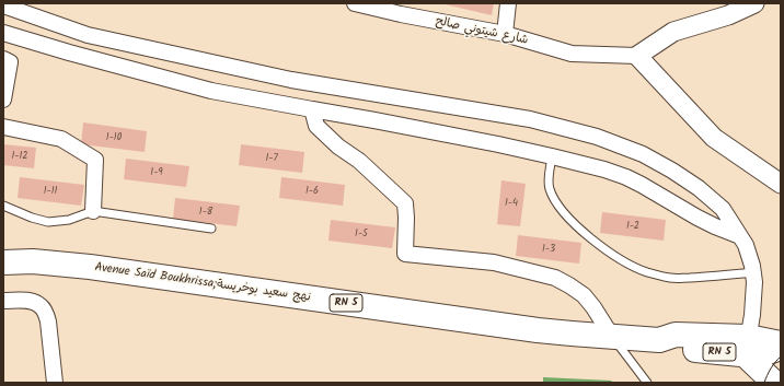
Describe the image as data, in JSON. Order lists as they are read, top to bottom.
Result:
{
  "streets": {
    "main road": ["Avenue Saïd Boukhrissa;نهج سعيد بوخريسة", "RN 5"],
    "street": ["شارع شيتوني صالح"]
  },
  "house_numbers": [
    "1-10",
    "1-12",
    "1-7",
    "1-9",
    "1-11",
    "1-6",
    "1-4",
    "1-8",
    "1-2",
    "1-5",
    "1-3"
  ]
}
